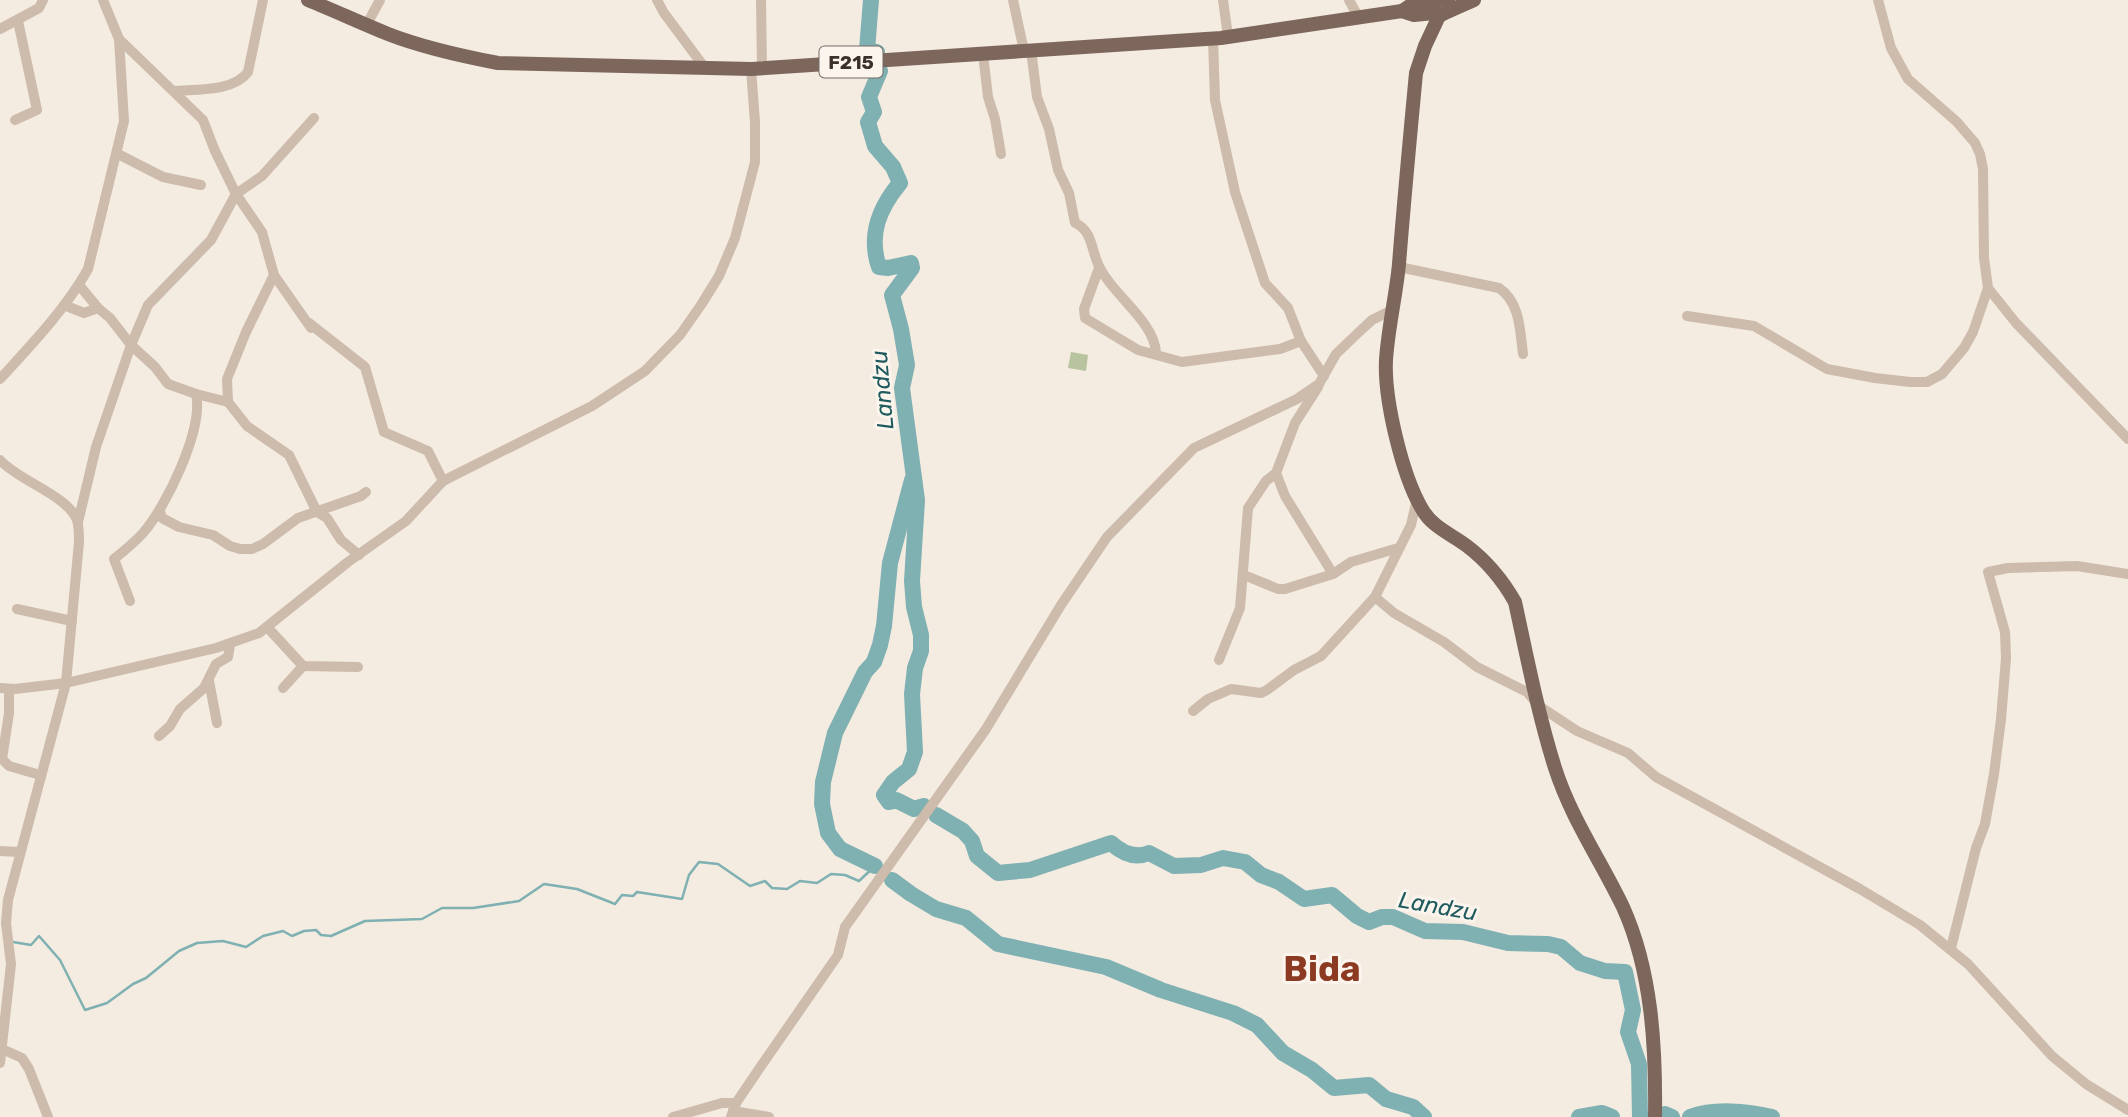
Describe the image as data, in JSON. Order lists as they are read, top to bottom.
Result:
{
  "streets": {
    "main road": ["F215"]
  },
  "districts": ["Bida"],
  "water": ["Landzu"]
}
